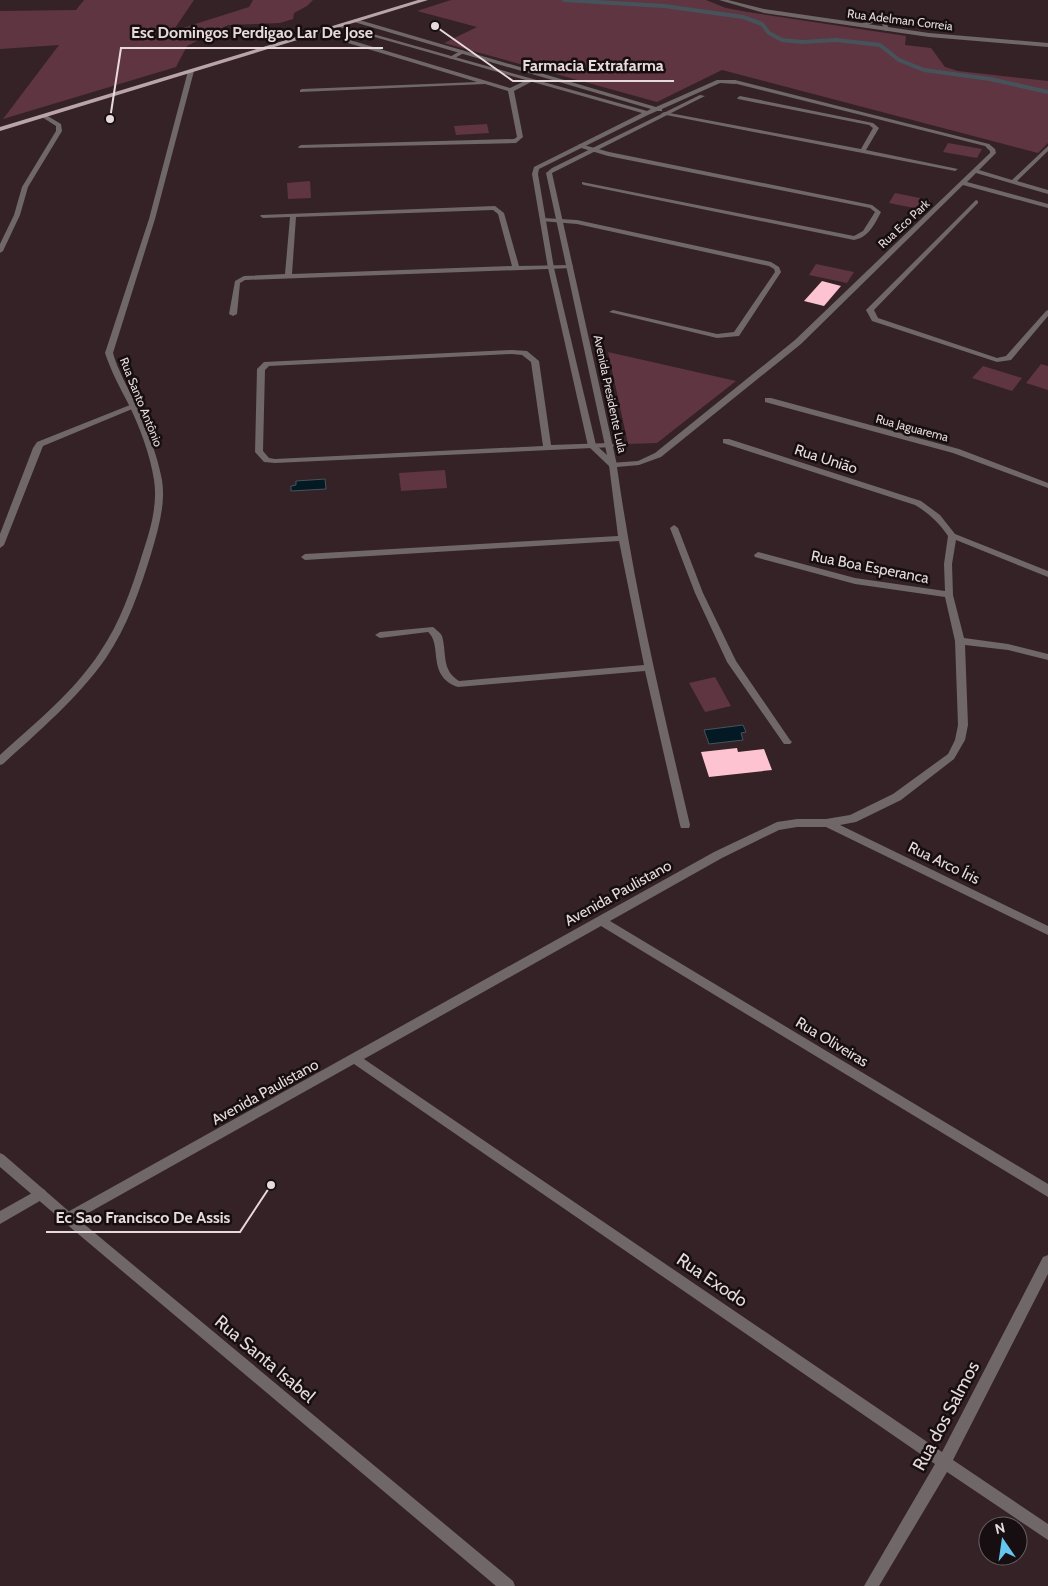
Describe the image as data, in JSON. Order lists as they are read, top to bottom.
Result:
{
  "streets": {
    "street": [
      "Rua Adelman Correia",
      "Rua Eco Park",
      "Avenida Presidente Lula",
      "Rua Santo Antônio",
      "Rua Jaguarema",
      "Rua União",
      "Rua Boa Esperanca",
      "Rua Arco Íris",
      "Avenida Paulistano",
      "Rua Oliveiras",
      "Rua Exodo",
      "Rua Santa Isabel",
      "Rua dos Salmos"
    ]
  },
  "crossings": [
    ["Rua Eco Park", "Avenida Presidente Lula"],
    ["Rua União", "Avenida Paulistano"],
    ["Rua Boa Esperanca", "Avenida Paulistano"],
    ["Rua Arco Íris", "Avenida Paulistano"],
    ["Avenida Paulistano", "Rua Oliveiras"],
    ["Avenida Paulistano", "Rua Exodo"],
    ["Avenida Paulistano", "Rua Santa Isabel"],
    ["Rua Exodo", "Rua dos Salmos"]
  ],
  "places": ["Farmacia Extrafarma", "Esc Domingos Perdigao Lar De Jose", "Ec Sao Francisco De Assis"],
  "north": "top"
}
